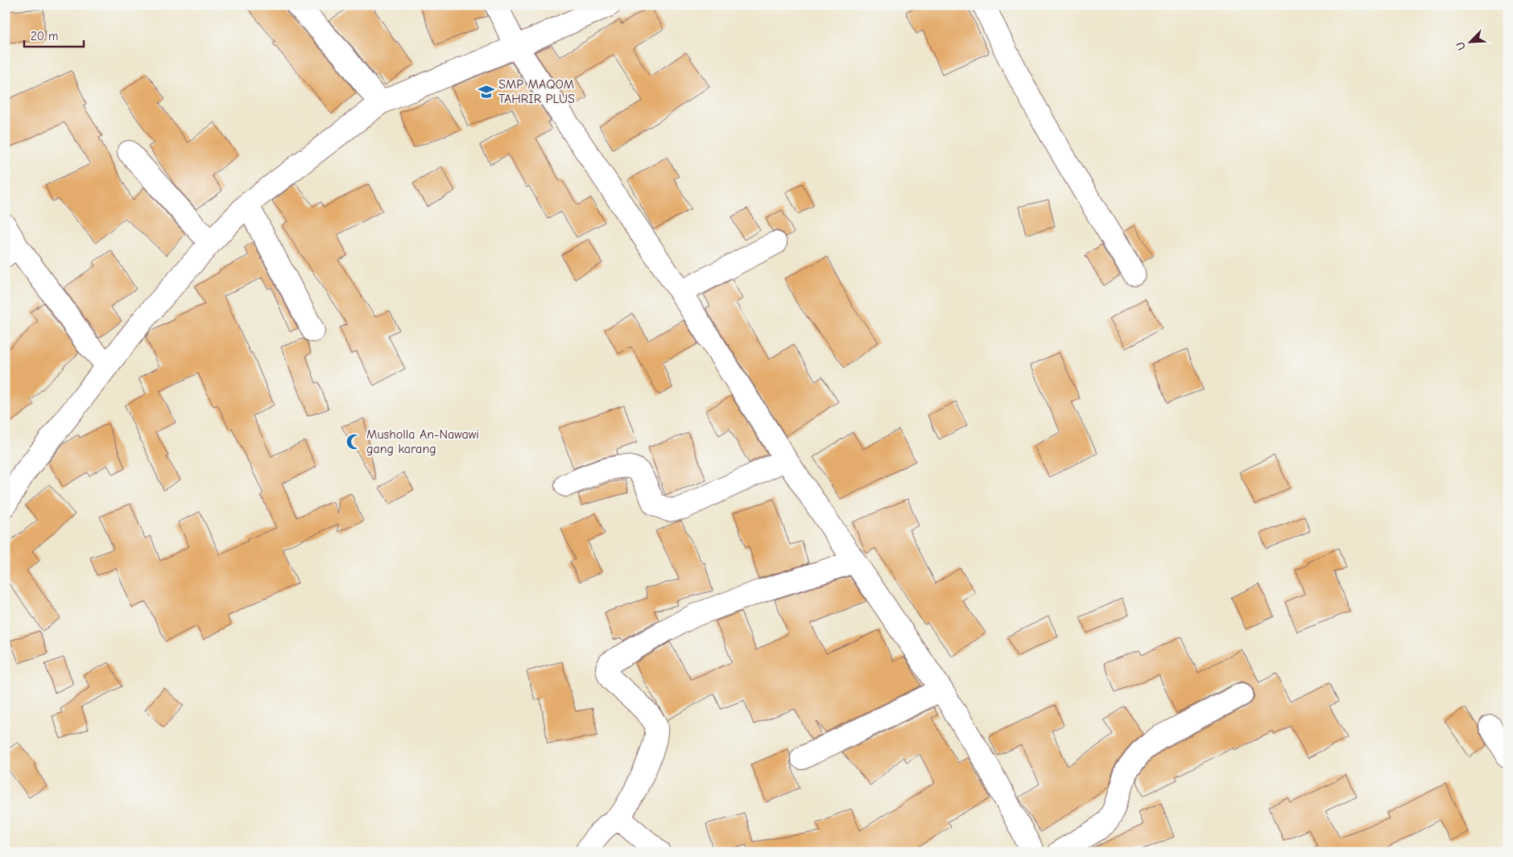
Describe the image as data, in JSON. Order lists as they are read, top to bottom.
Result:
{
  "places": {
    "school or university": ["SMP MAQOM TAHRIR PLUS"],
    "mosque": ["Musholla An-Nawawi gang karang"]
  },
  "scale_bar": "20 m",
  "north": "bottom left"
}
